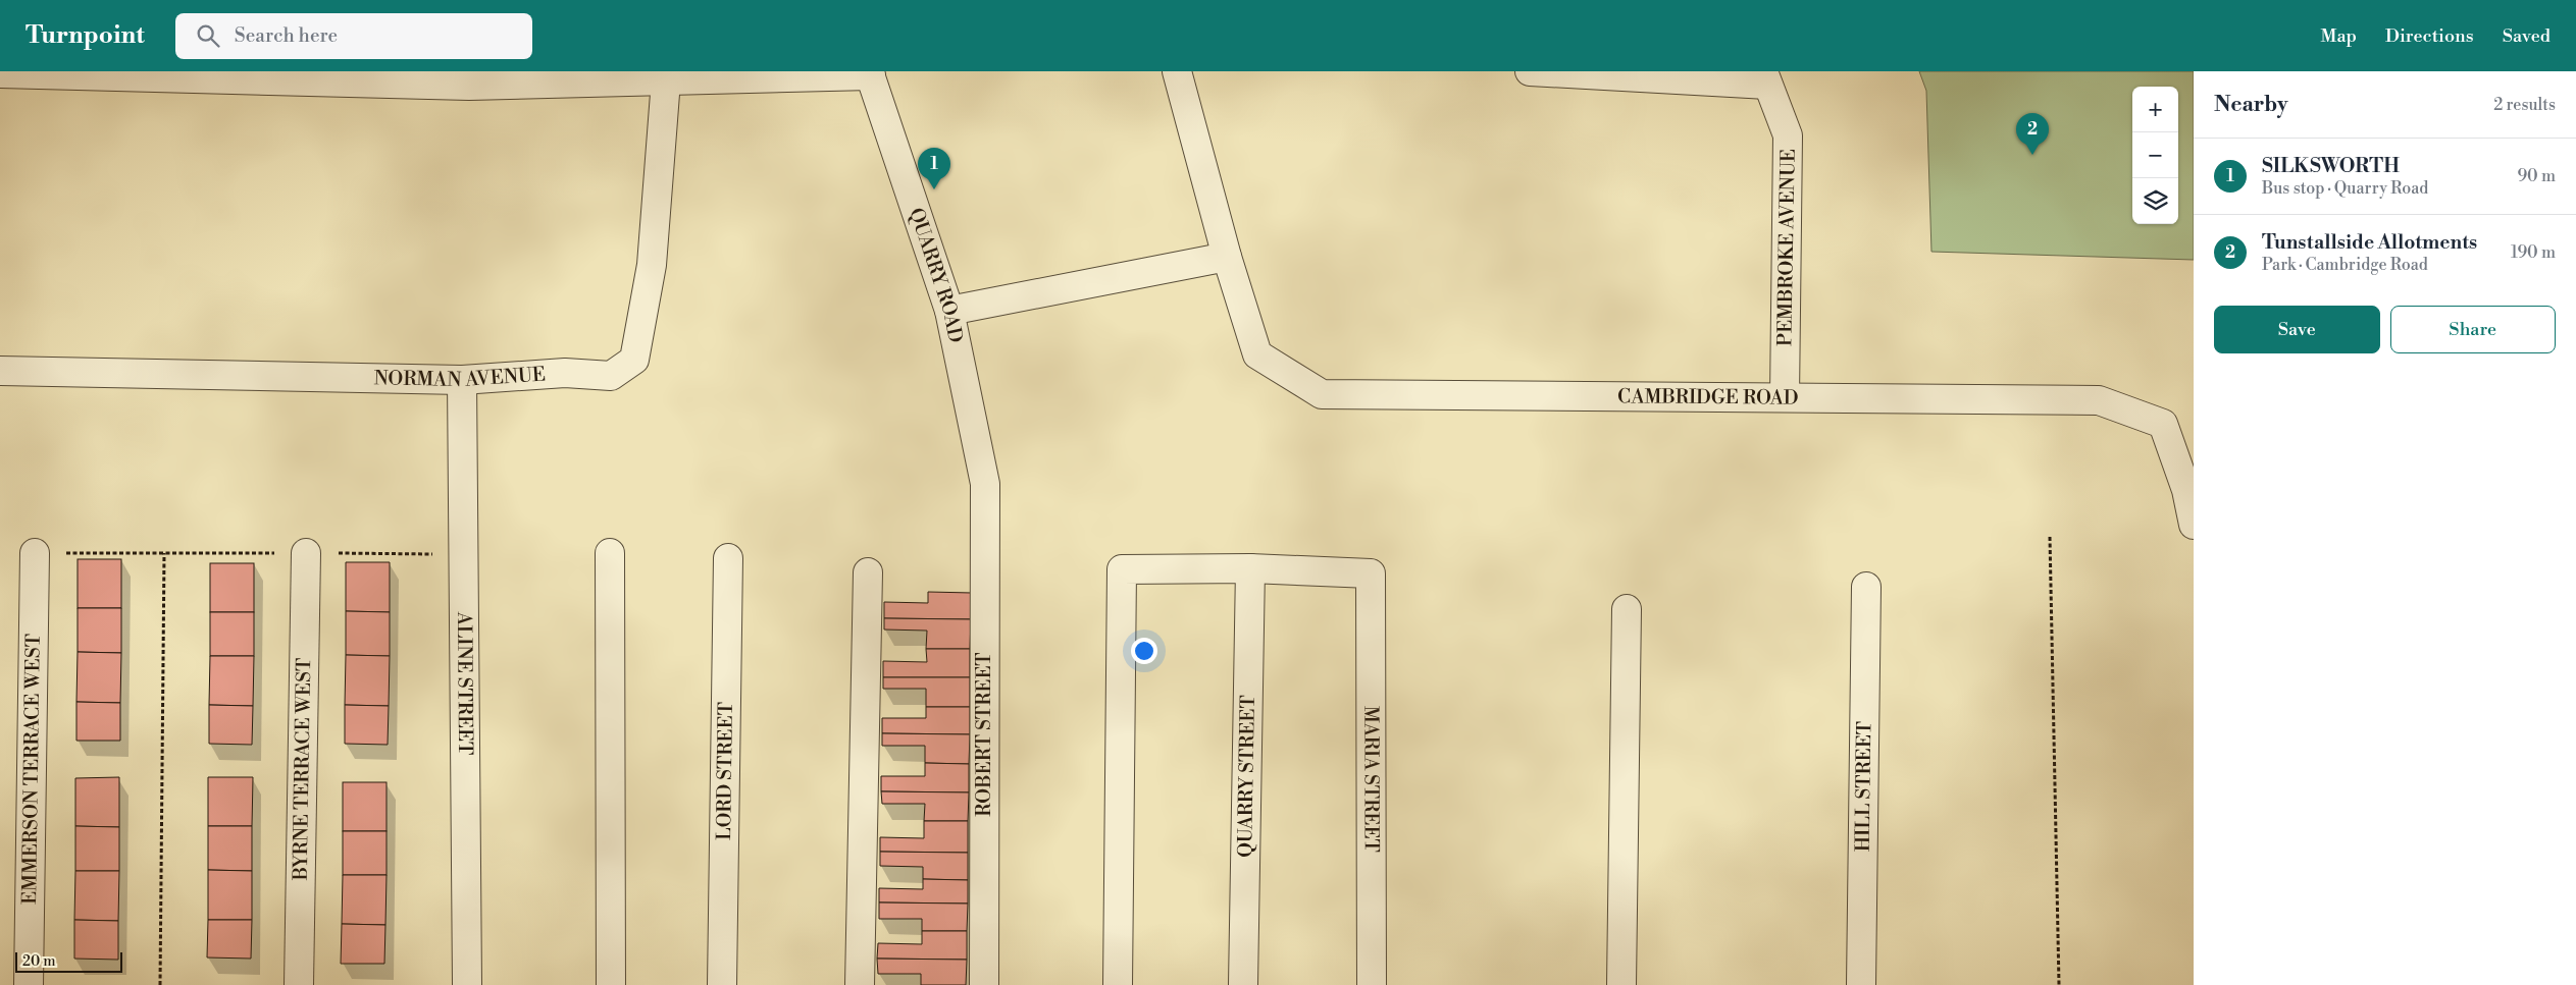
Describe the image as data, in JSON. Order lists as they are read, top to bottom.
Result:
{
  "streets": {
    "street": [
      "PEMBROKE AVENUE",
      "QUARRY ROAD",
      "NORMAN AVENUE",
      "CAMBRIDGE ROAD",
      "ALINE STREET",
      "ROBERT STREET",
      "EMMERSON TERRACE WEST",
      "BYRNE TERRACE WEST",
      "LORD STREET",
      "QUARRY STREET",
      "MARIA STREET",
      "HILL STREET"
    ]
  },
  "crossings": [
    ["PEMBROKE AVENUE", "CAMBRIDGE ROAD"],
    ["QUARRY ROAD", "ROBERT STREET"],
    ["NORMAN AVENUE", "ALINE STREET"],
    ["QUARRY STREET", "MARIA STREET"]
  ],
  "scale_bar": "20 m",
  "page": {
    "header": "Turnpoint",
    "search": "Search here",
    "nav": ["Map", "Directions", "Saved"],
    "heading": ["Nearby", "2 results"],
    "map_buttons": ["+", "−"],
    "pins": ["2", "1"],
    "list": [
      {
        "mark": "1",
        "name": "SILKSWORTH",
        "note": "Bus stop · Quarry Road",
        "value": "90 m"
      },
      {
        "mark": "2",
        "name": "Tunstallside Allotments",
        "note": "Park · Cambridge Road",
        "value": "190 m"
      }
    ],
    "buttons": ["Save", "Share"],
    "scale": "20 m"
  }
}
